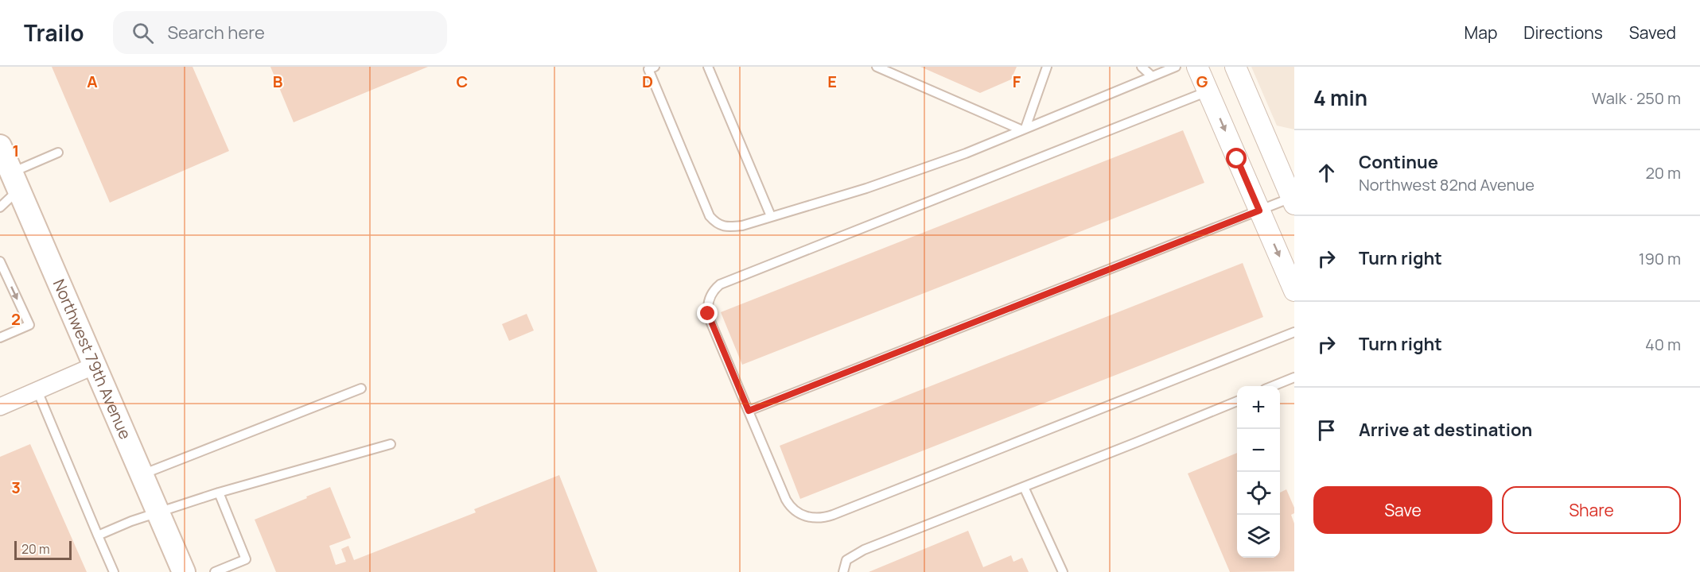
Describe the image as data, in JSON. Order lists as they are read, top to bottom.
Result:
{
  "streets": {
    "main road": ["Northwest 79th Avenue"]
  },
  "scale_bar": "20 m",
  "page": {
    "header": "Trailo",
    "search": "Search here",
    "nav": ["Map", "Directions", "Saved"],
    "heading": ["4 min", "Walk · 250 m"],
    "list": [
      ["Continue", "Northwest 82nd Avenue", "20 m"],
      ["Turn right", "190 m"],
      ["Turn right", "40 m"],
      "Arrive at destination"
    ],
    "map_buttons": ["+", "−"],
    "buttons": ["Save", "Share"],
    "scale": "20 m"
  },
  "grid": {
    "columns": [
      "A",
      "B",
      "C",
      "D",
      "E",
      "F",
      "G"
    ],
    "rows": ["1", "2", "3"]
  }
}
